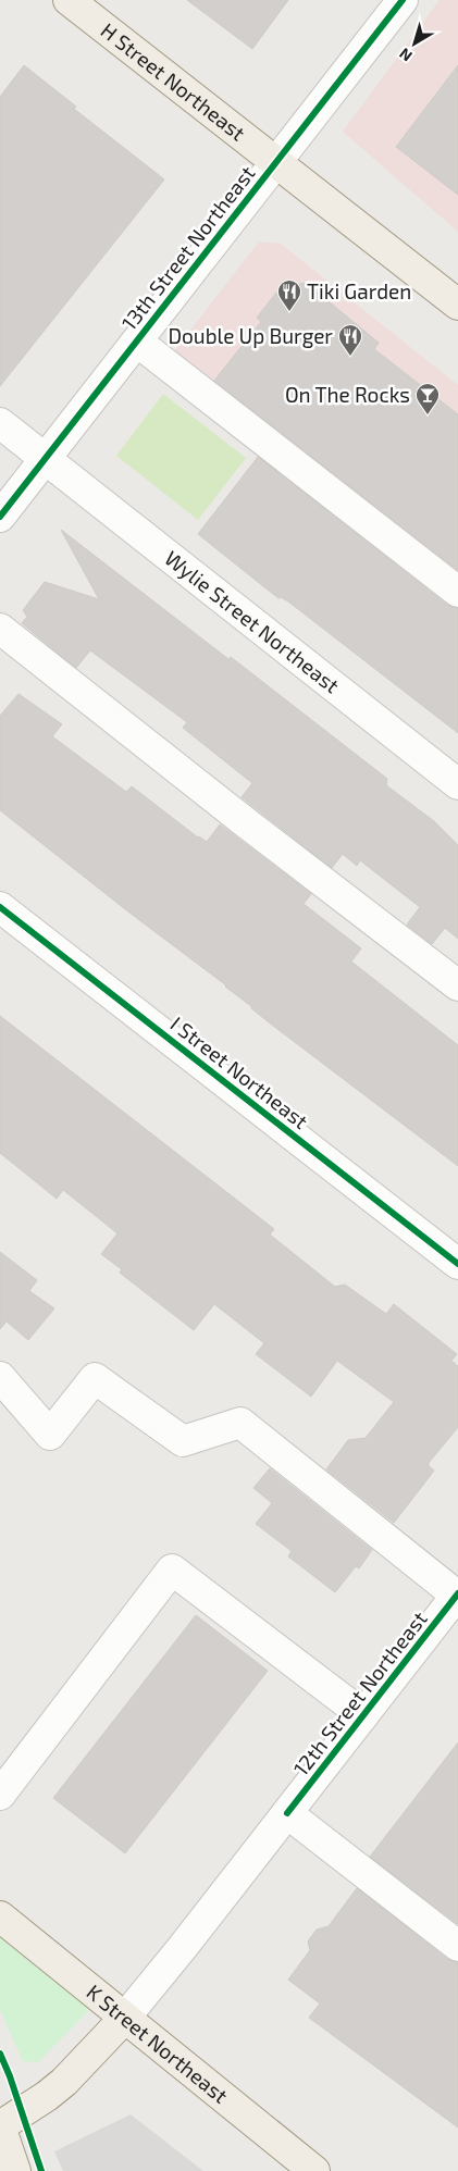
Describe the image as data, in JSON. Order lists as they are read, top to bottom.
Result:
{
  "streets": {
    "main road": ["H Street Northeast", "12th Street Northeast", "K Street Northeast"],
    "street": ["13th Street Northeast", "Wylie Street Northeast", "I Street Northeast"]
  },
  "crossings": [
    ["H Street Northeast", "13th Street Northeast"],
    ["13th Street Northeast", "Wylie Street Northeast"],
    ["12th Street Northeast", "K Street Northeast"]
  ],
  "places": {
    "restaurant": ["Tiki Garden", "Double Up Burger"],
    "bar": ["On The Rocks"]
  },
  "north": "bottom left"
}
